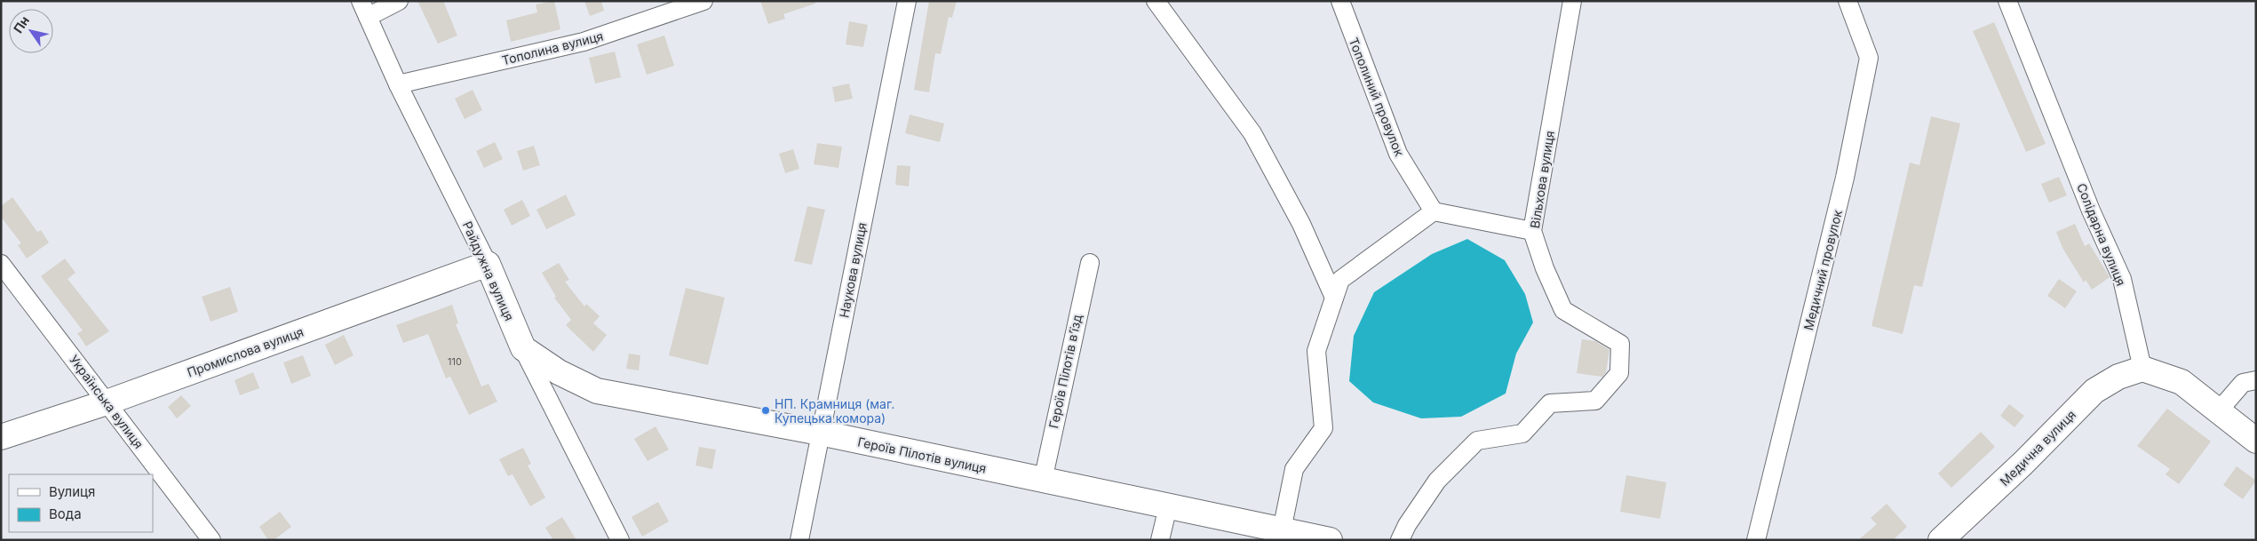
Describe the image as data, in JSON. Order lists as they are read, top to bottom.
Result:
{
  "streets": {
    "street": [
      "Тополина вулиця",
      "Тополиний провулок",
      "Вільхова вулиця",
      "Солідарна вулиця",
      "Наукова вулиця",
      "Медичний провулок",
      "Райдужна вулиця",
      "Промислова вулиця",
      "Героїв Пілотів в’їзд",
      "Українська вулиця",
      "Медична вулиця",
      "Героїв Пілотів вулиця"
    ]
  },
  "crossings": [
    ["Тополина вулиця", "Райдужна вулиця"],
    ["Солідарна вулиця", "Медична вулиця"],
    ["Наукова вулиця", "Героїв Пілотів вулиця"],
    ["Райдужна вулиця", "Промислова вулиця"],
    ["Райдужна вулиця", "Героїв Пілотів вулиця"],
    ["Промислова вулиця", "Українська вулиця"],
    ["Героїв Пілотів в’їзд", "Героїв Пілотів вулиця"]
  ],
  "places": ["НП. Крамниця (маг. Купецька комора)"],
  "house_numbers": ["110"],
  "legend": ["Вулиця", "Вода"],
  "north": "top left"
}
